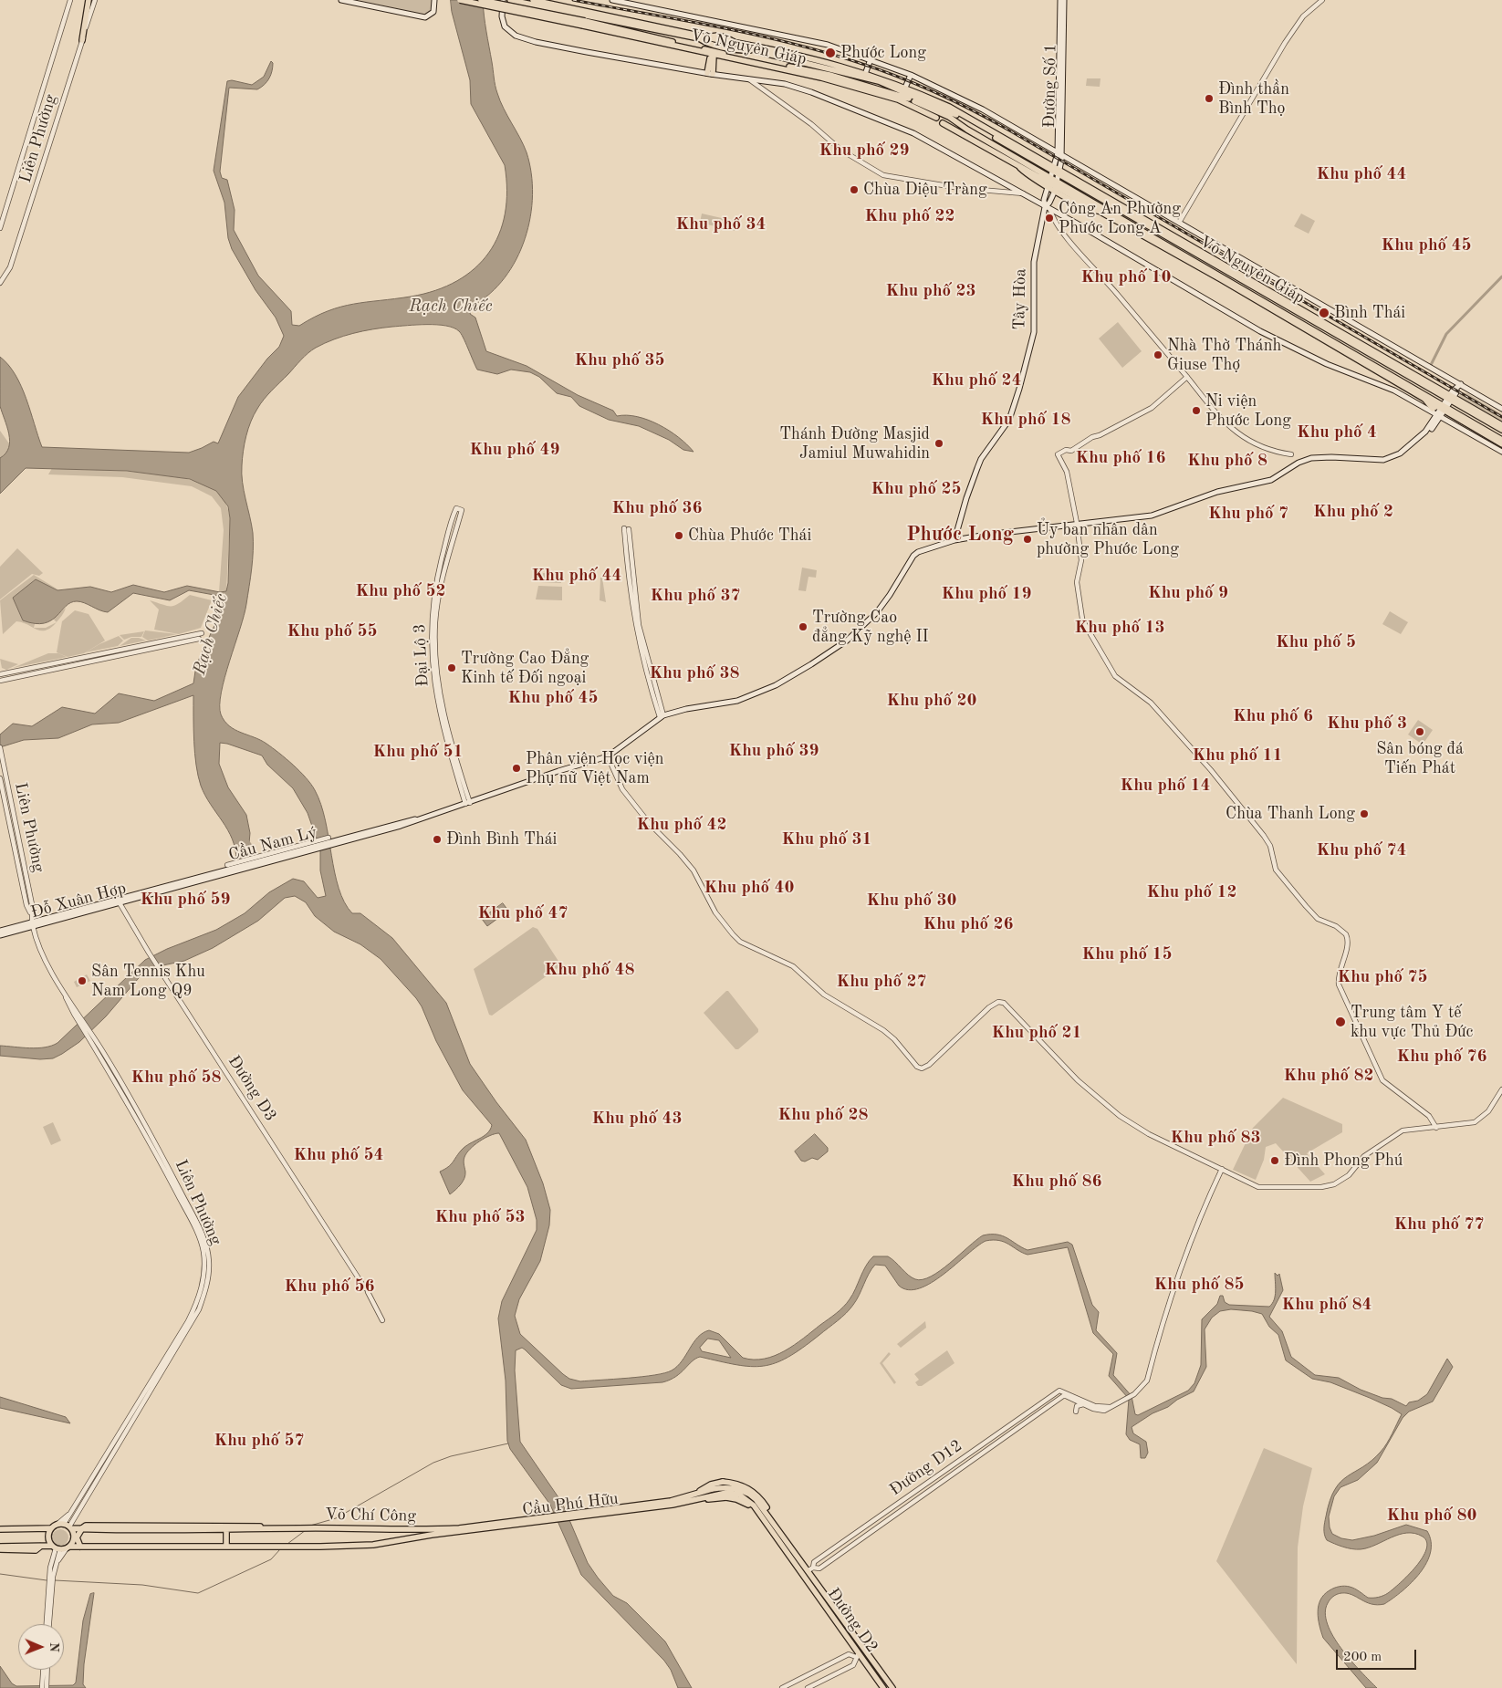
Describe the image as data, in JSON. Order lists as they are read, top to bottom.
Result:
{
  "streets": {
    "main road": [
      "Võ Nguyên Giáp",
      "Đường Số 1",
      "Tây Hòa",
      "Cầu Nam Lý",
      "Đỗ Xuân Hợp",
      "Cầu Phú Hữu",
      "Võ Chí Công",
      "Đường D2"
    ],
    "street": [
      "Liên Phường",
      "Đại Lộ 3",
      "Đường D3",
      "Đường D12"
    ]
  },
  "crossings": [
    ["Võ Nguyên Giáp", "Đường Số 1"],
    ["Võ Nguyên Giáp", "Tây Hòa"],
    ["Đường Số 1", "Tây Hòa"],
    ["Liên Phường", "Đỗ Xuân Hợp"],
    ["Liên Phường", "Võ Chí Công"],
    ["Đại Lộ 3", "Cầu Nam Lý"],
    ["Cầu Nam Lý", "Đỗ Xuân Hợp"],
    ["Đỗ Xuân Hợp", "Đường D3"],
    ["Đường D12", "Đường D2"],
    ["Cầu Phú Hữu", "Võ Chí Công"],
    ["Cầu Phú Hữu", "Đường D2"]
  ],
  "districts": [
    "Khu phố 29",
    "Khu phố 44",
    "Khu phố 22",
    "Khu phố 34",
    "Khu phố 45",
    "Khu phố 10",
    "Khu phố 23",
    "Khu phố 35",
    "Khu phố 24",
    "Khu phố 18",
    "Khu phố 4",
    "Khu phố 49",
    "Khu phố 16",
    "Khu phố 8",
    "Khu phố 25",
    "Khu phố 36",
    "Khu phố 2",
    "Khu phố 7",
    "Phước Long",
    "Khu phố 44",
    "Khu phố 52",
    "Khu phố 9",
    "Khu phố 19",
    "Khu phố 37",
    "Khu phố 13",
    "Khu phố 55",
    "Khu phố 5",
    "Khu phố 38",
    "Khu phố 45",
    "Khu phố 20",
    "Khu phố 6",
    "Khu phố 3",
    "Khu phố 39",
    "Khu phố 51",
    "Khu phố 11",
    "Khu phố 14",
    "Khu phố 42",
    "Khu phố 31",
    "Khu phố 74",
    "Khu phố 40",
    "Khu phố 12",
    "Khu phố 59",
    "Khu phố 30",
    "Khu phố 47",
    "Khu phố 26",
    "Khu phố 15",
    "Khu phố 48",
    "Khu phố 75",
    "Khu phố 27",
    "Khu phố 21",
    "Khu phố 76",
    "Khu phố 82",
    "Khu phố 58",
    "Khu phố 28",
    "Khu phố 43",
    "Khu phố 83",
    "Khu phố 54",
    "Khu phố 86",
    "Khu phố 53",
    "Khu phố 77",
    "Khu phố 85",
    "Khu phố 56",
    "Khu phố 84",
    "Khu phố 57",
    "Khu phố 80"
  ],
  "water": ["Rạch Chiếc"],
  "places": [
    "Phước Long",
    "Đình thần Bình Thọ",
    "Chùa Diệu Tràng",
    "Công An Phường Phước Long A",
    "Bình Thái",
    "Nhà Thờ Thánh Giuse Thợ",
    "Ni viện Phước Long",
    "Thánh Đường Masjid Jamiul Muwahidin",
    "Chùa Phước Thái",
    "Ủy ban nhân dân phường Phước Long",
    "Trường Cao đẳng Kỹ nghệ II",
    "Trường Cao Đẳng Kinh tế Đối ngoại",
    "Sân bóng đá Tiến Phát",
    "Phân viện Học viện Phụ nữ Việt Nam",
    "Chùa Thanh Long",
    "Đình Bình Thái",
    "Sân Tennis Khu Nam Long Q9",
    "Trung tâm Y tế khu vực Thủ Đức",
    "Đình Phong Phú"
  ],
  "scale_bar": "200 m",
  "north": "right"
}
